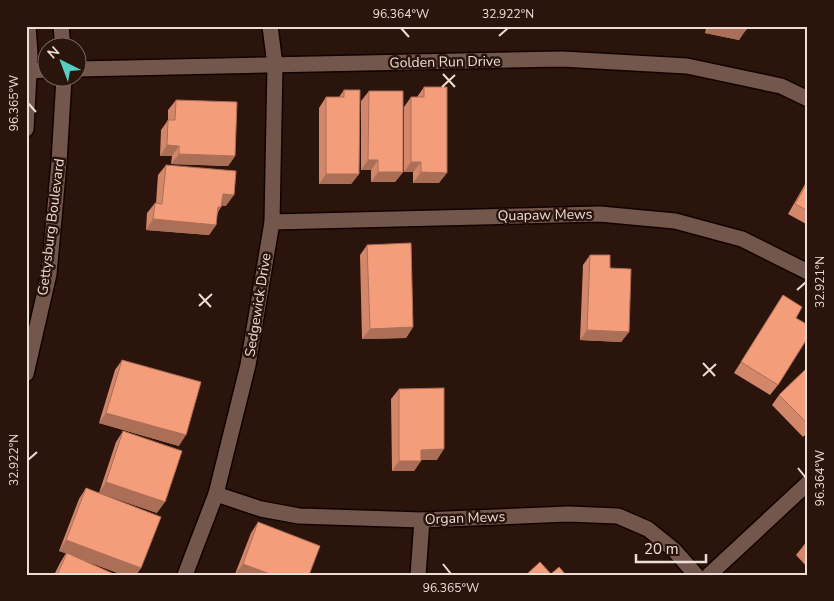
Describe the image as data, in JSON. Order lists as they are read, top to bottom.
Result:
{
  "streets": {
    "street": [
      "Golden Run Drive",
      "Quapaw Mews",
      "Gettysburg Boulevard",
      "Sedgewick Drive",
      "Organ Mews"
    ]
  },
  "crossings": [
    ["Golden Run Drive", "Sedgewick Drive"],
    ["Quapaw Mews", "Sedgewick Drive"],
    ["Sedgewick Drive", "Organ Mews"]
  ],
  "scale_bar": "20 m",
  "north": "top left",
  "coordinates": [
    "96.364°W",
    "32.922°N",
    "96.365°W",
    "32.921°N"
  ]
}
